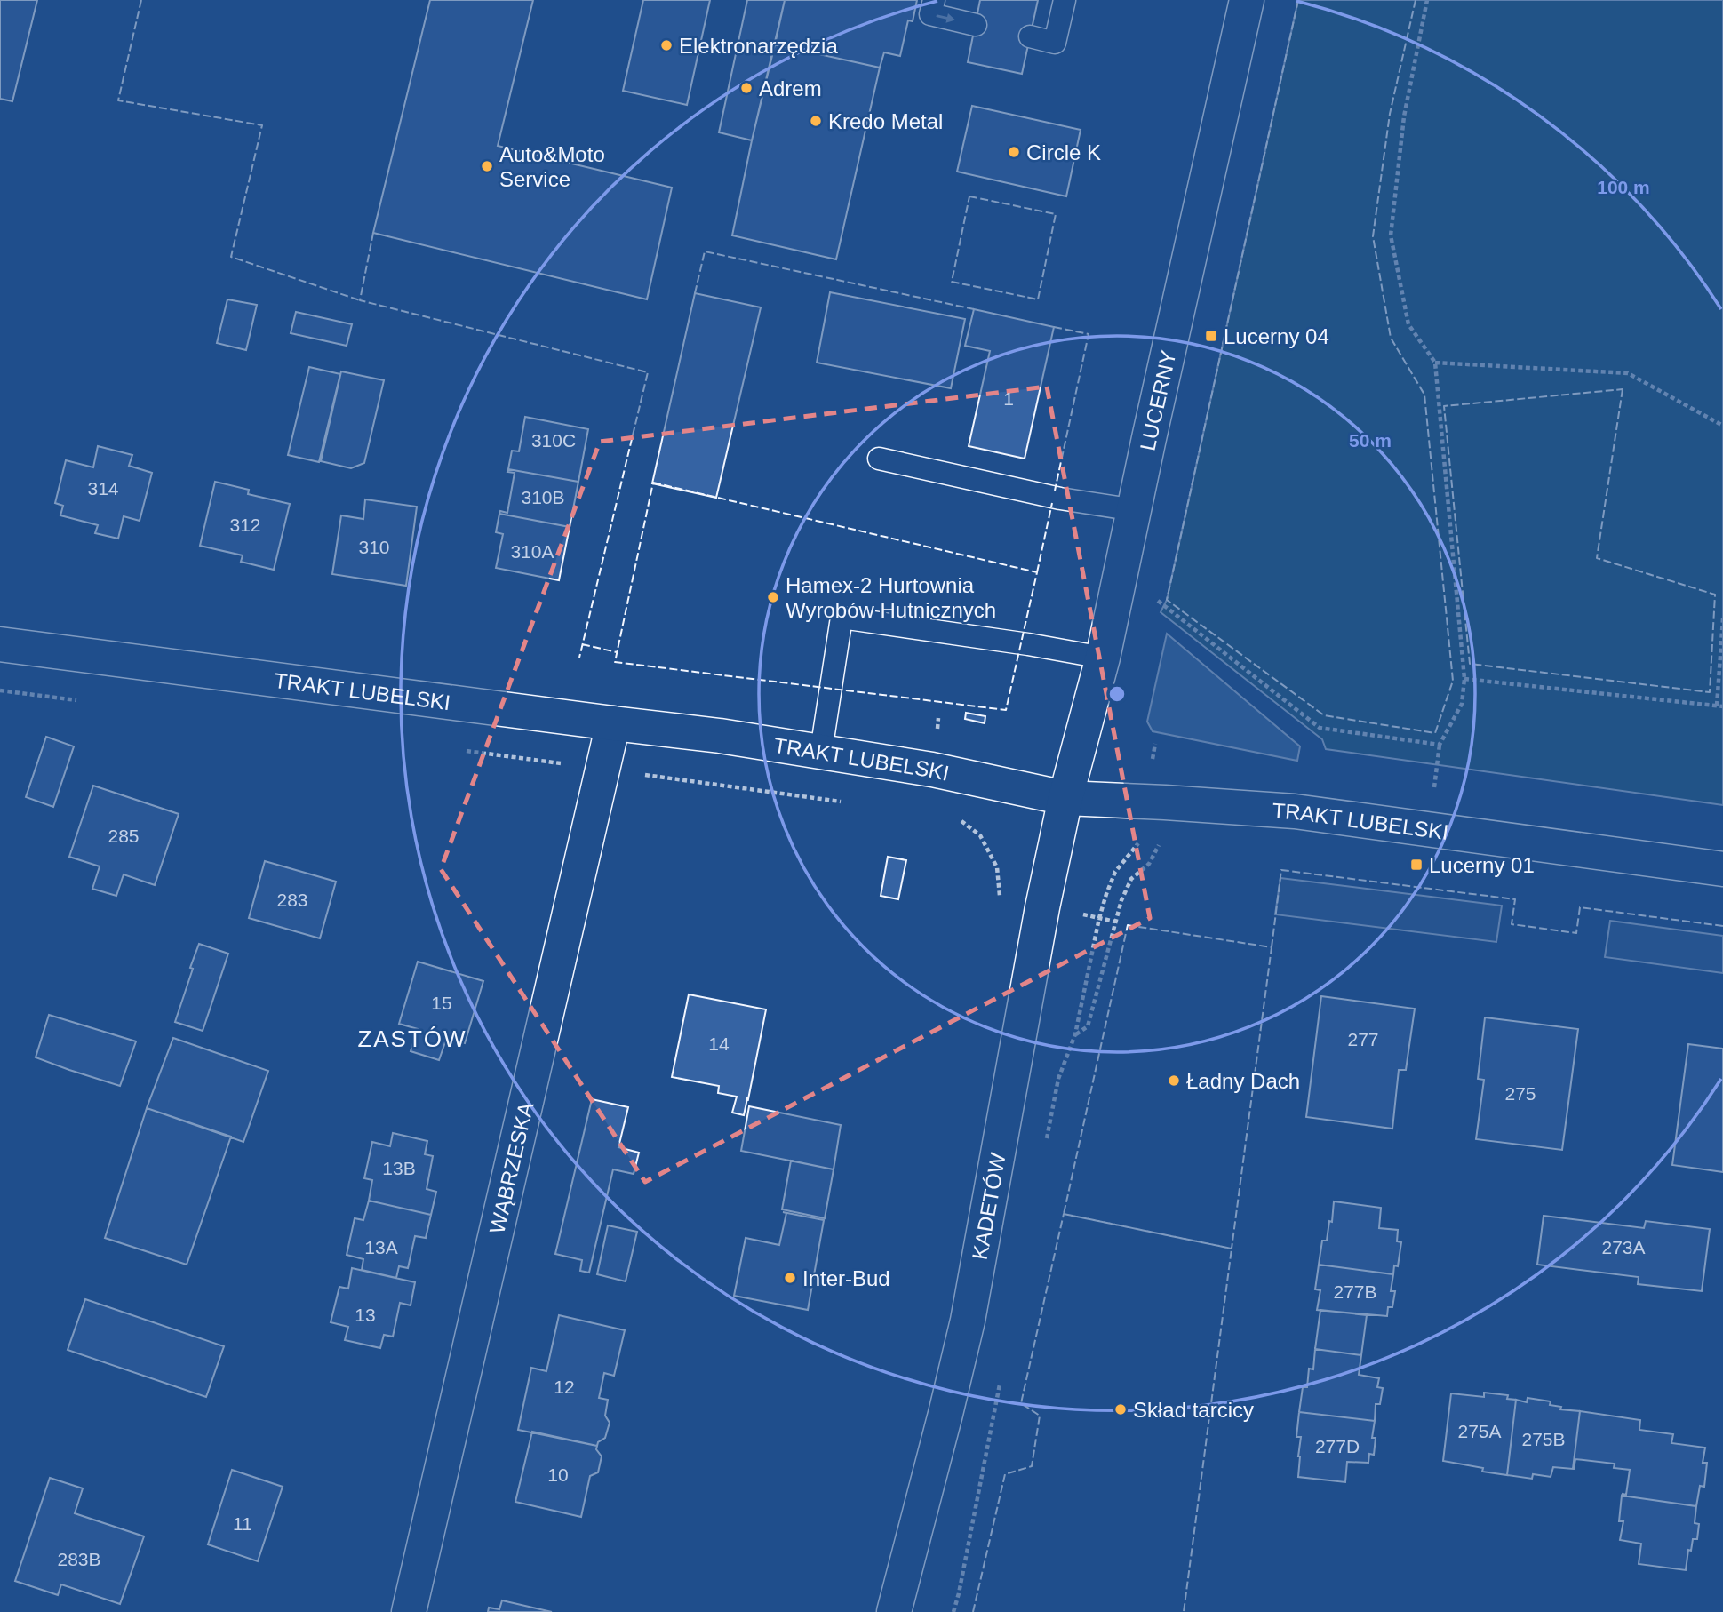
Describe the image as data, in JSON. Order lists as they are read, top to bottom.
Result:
{
  "streets": {
    "street": [
      "LUCERNY",
      "TRAKT LUBELSKI",
      "WĄBRZESKA",
      "KADETÓW"
    ]
  },
  "crossings": [
    ["LUCERNY", "TRAKT LUBELSKI"],
    ["LUCERNY", "KADETÓW"],
    ["TRAKT LUBELSKI", "WĄBRZESKA"],
    ["TRAKT LUBELSKI", "KADETÓW"]
  ],
  "districts": ["ZASTÓW"],
  "places": {
    "other": [
      "Elektronarzędzia",
      "Adrem",
      "Kredo Metal",
      "Circle K",
      "Auto&Moto Service",
      "Hamex-2 Hurtownia Wyrobów Hutnicznych",
      "Ładny Dach",
      "Inter-Bud",
      "Skład tarcicy"
    ],
    "transit": ["Lucerny 04", "Lucerny 01"]
  },
  "house_numbers": [
    "1",
    "310C",
    "314",
    "310B",
    "312",
    "310",
    "310A",
    "285",
    "283",
    "15",
    "277",
    "14",
    "275",
    "13B",
    "13A",
    "273A",
    "277B",
    "13",
    "12",
    "275A",
    "275B",
    "277D",
    "10",
    "11",
    "283B"
  ],
  "rings": ["100 m", "50 m"]
}
